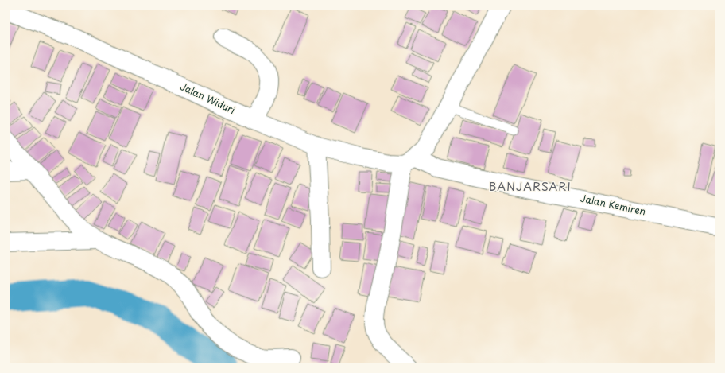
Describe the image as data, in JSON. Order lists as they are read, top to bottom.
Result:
{
  "streets": {
    "street": ["Jalan Widuri", "Jalan Kemiren"]
  },
  "crossings": [
    ["Jalan Widuri", "Jalan Kemiren"]
  ],
  "districts": ["BANJARSARI"]
}
